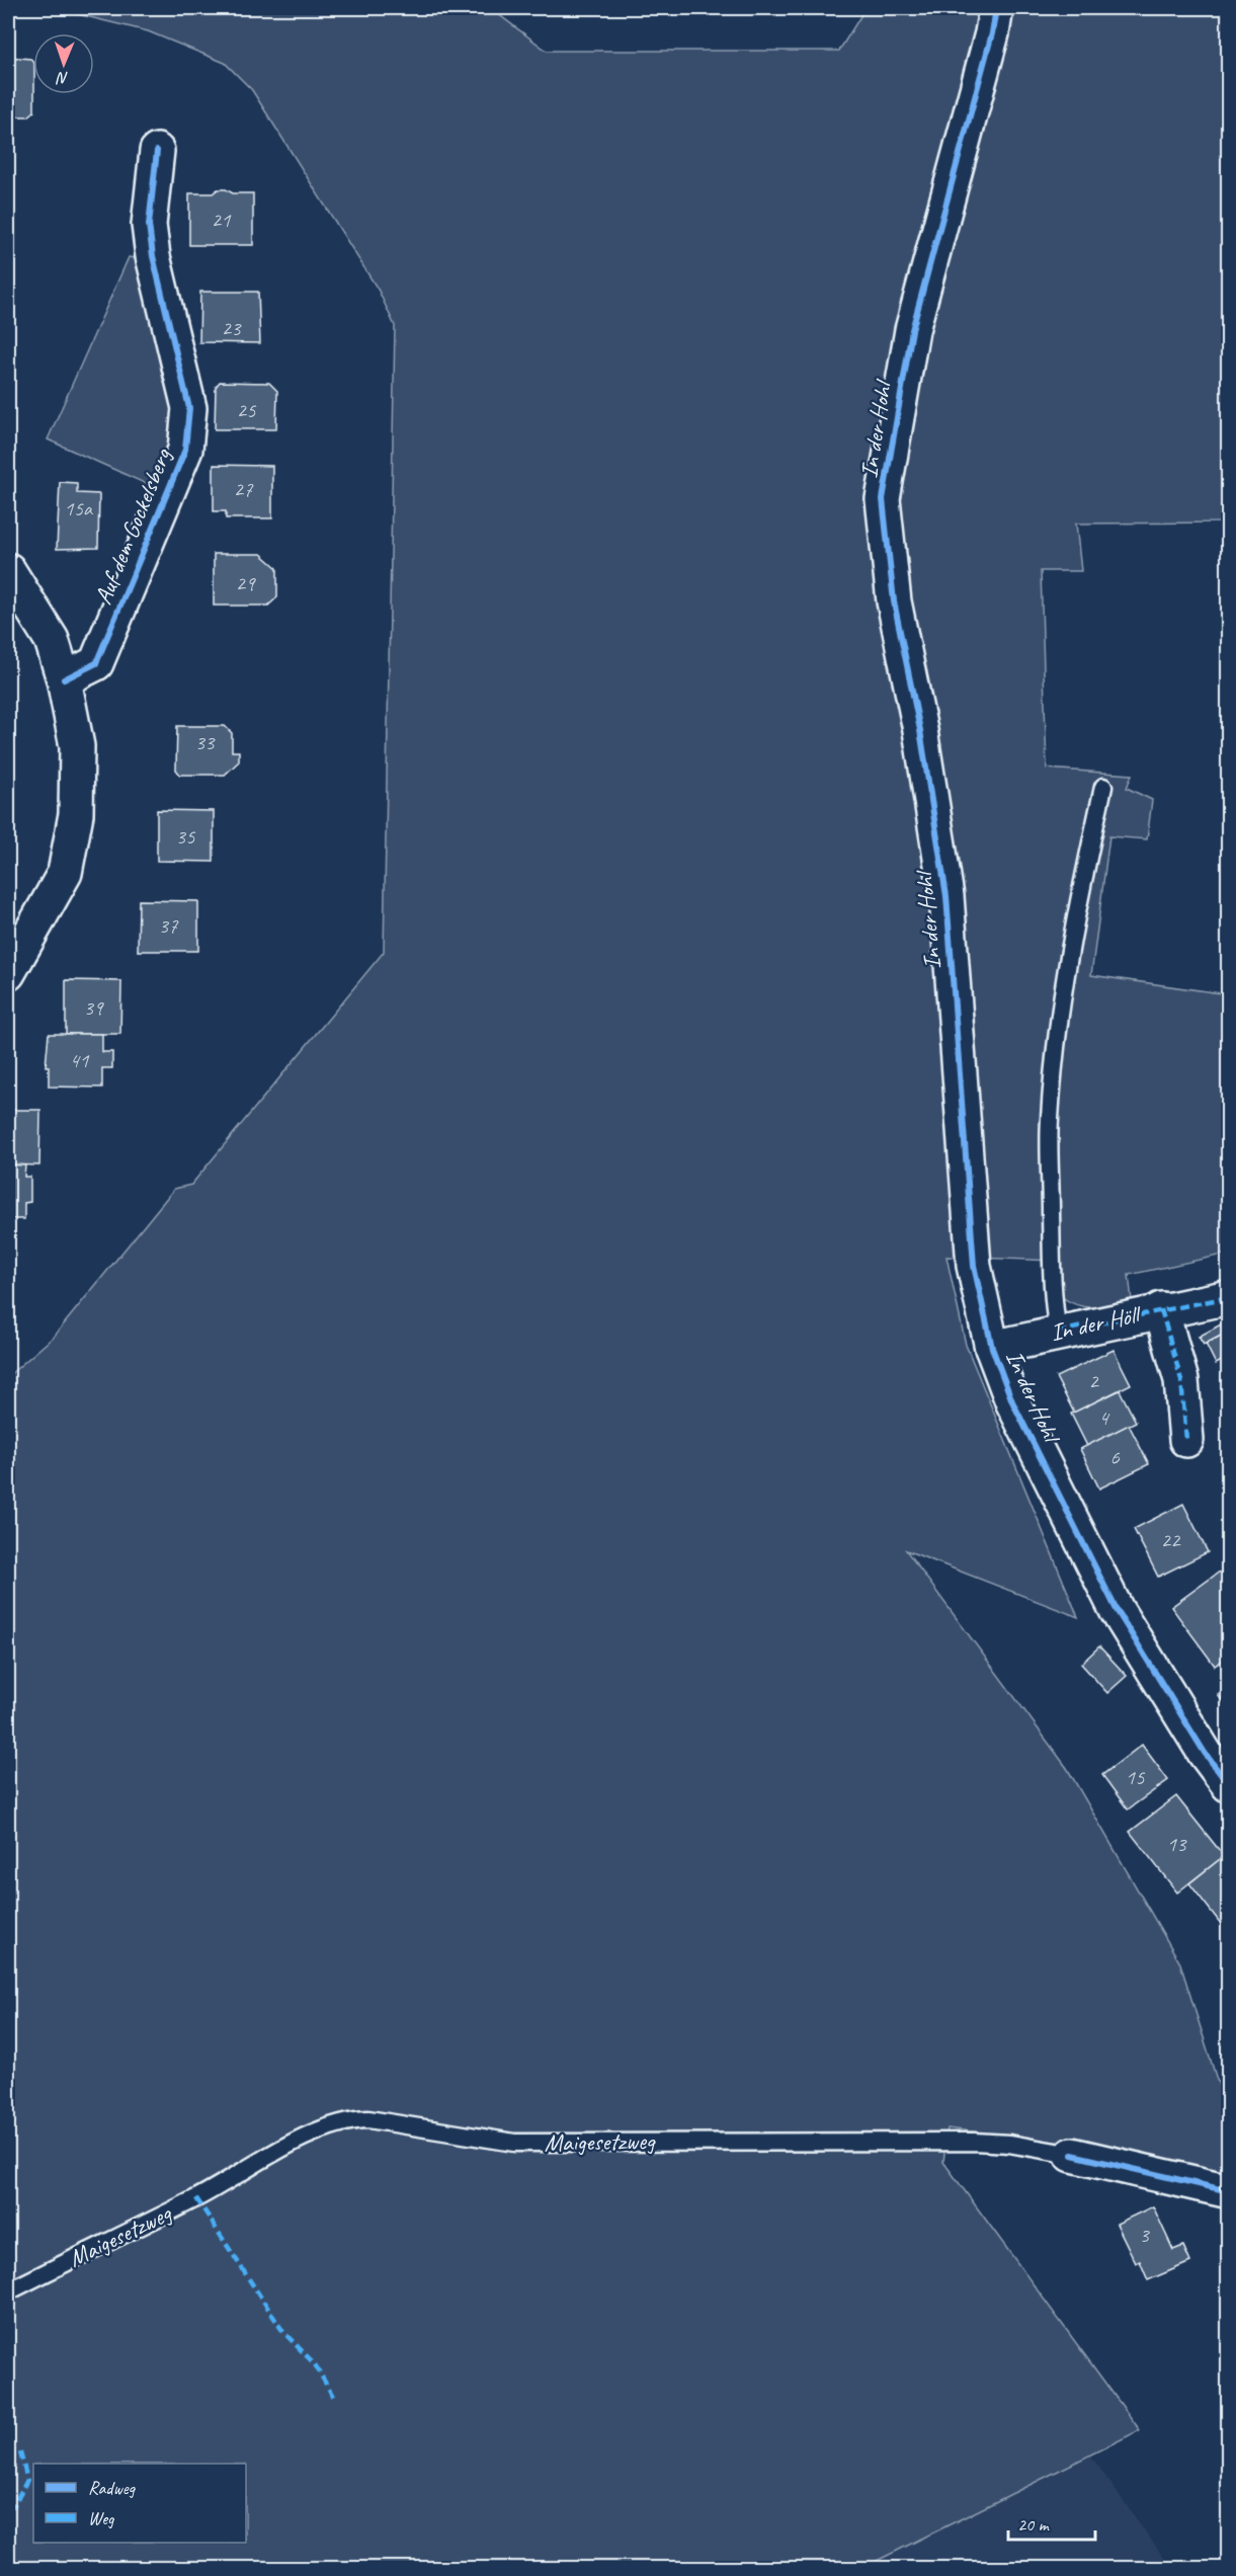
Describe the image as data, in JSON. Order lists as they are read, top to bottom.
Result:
{
  "streets": {
    "street": [
      "In der Hohl",
      "Auf dem Gockelsberg",
      "In der Höll",
      "Maigesetzweg"
    ]
  },
  "crossings": [
    ["In der Hohl", "In der Höll"]
  ],
  "house_numbers": [
    "21",
    "23",
    "25",
    "27",
    "15a",
    "29",
    "33",
    "35",
    "37",
    "39",
    "41",
    "2",
    "4",
    "6",
    "22",
    "15",
    "13",
    "3"
  ],
  "legend": ["Radweg", "Weg"],
  "scale_bar": "20 m",
  "north": "bottom"
}
